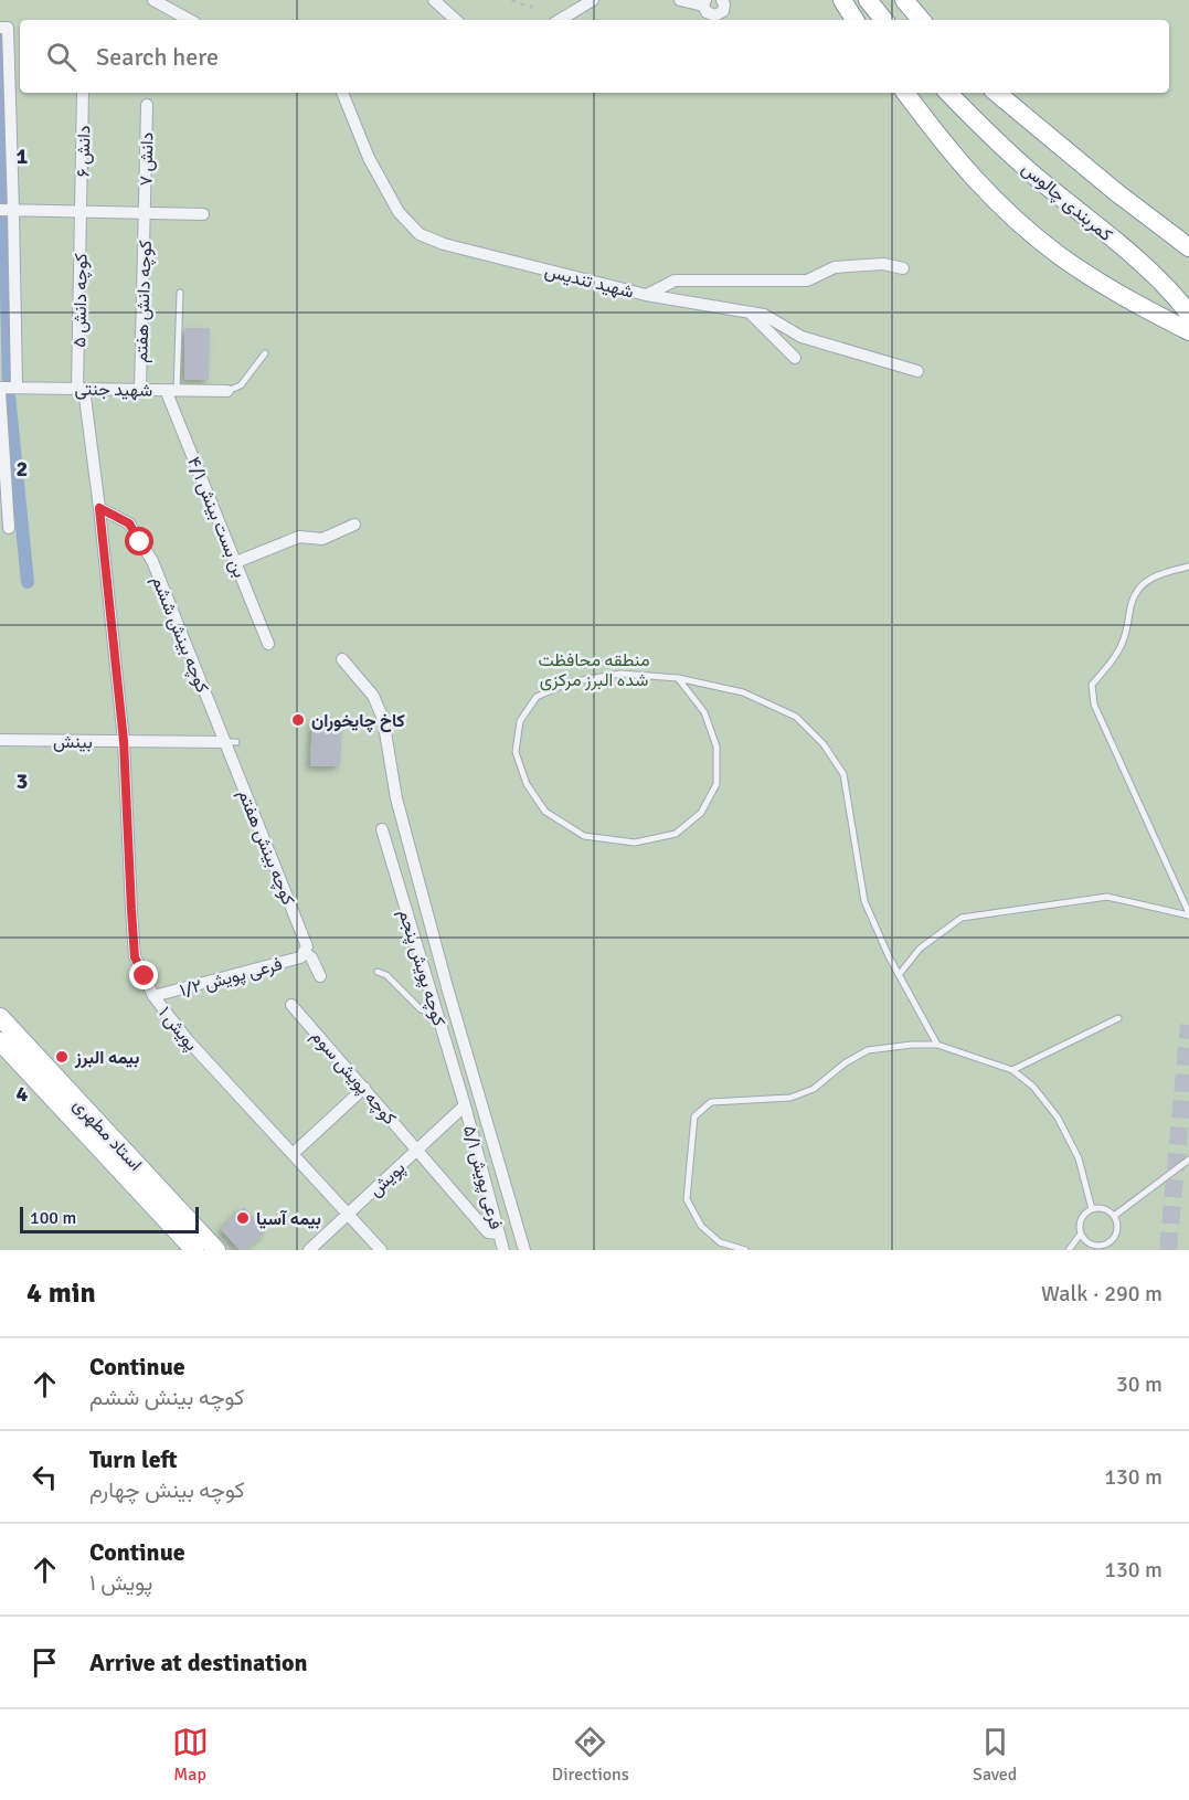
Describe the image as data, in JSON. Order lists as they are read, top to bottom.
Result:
{
  "streets": {
    "main road": ["کمربندی چالوس", "استاد مطهری"],
    "street": [
      "دانش ۶",
      "دانش ۷",
      "شهید تندیس",
      "کوچه دانش ۵",
      "کوچه دانش هفتم",
      "شهید جنتی",
      "بن بست بینش ۴/۱",
      "کوچه بینش ششم",
      "بینش",
      "کوچه بینش هفتم",
      "کوچه پویش پنجم",
      "فرعی پویش ۱/۲",
      "پویش ۱",
      "کوچه پویش سوم",
      "فرعی پویش ۵/۱",
      "پویش"
    ]
  },
  "crossings": [
    ["دانش ۶", "کوچه دانش ۵"],
    ["دانش ۷", "کوچه دانش هفتم"],
    ["کوچه دانش ۵", "شهید جنتی"],
    ["کوچه دانش ۵", "کوچه بینش ششم"],
    ["کوچه دانش ۵", "پویش ۱"],
    ["کوچه دانش هفتم", "شهید جنتی"],
    ["شهید جنتی", "بن بست بینش ۴/۱"],
    ["کوچه بینش ششم", "بینش"],
    ["کوچه بینش ششم", "کوچه بینش هفتم"],
    ["کوچه بینش ششم", "پویش ۱"],
    ["بینش", "کوچه بینش هفتم"],
    ["بینش", "پویش ۱"],
    ["کوچه بینش هفتم", "فرعی پویش ۱/۲"],
    ["کوچه پویش پنجم", "فرعی پویش ۵/۱"],
    ["کوچه پویش پنجم", "پویش"],
    ["فرعی پویش ۱/۲", "پویش ۱"],
    ["پویش ۱", "پویش"],
    ["کوچه پویش سوم", "فرعی پویش ۵/۱"],
    ["کوچه پویش سوم", "پویش"],
    ["فرعی پویش ۵/۱", "پویش"]
  ],
  "parks": ["منطقه محافظت شده البرز مرکزی"],
  "places": ["کاخ چایخوران", "بیمه البرز", "بیمه آسیا"],
  "scale_bar": "100 m",
  "page": {
    "search": "Search here",
    "scale": "100 m",
    "heading": ["4 min", "Walk · 290 m"],
    "list": [
      ["Continue", "کوچه بینش ششم", "30 m"],
      ["Turn left", "کوچه بینش چهارم", "130 m"],
      ["Continue", "پویش ۱", "130 m"],
      "Arrive at destination"
    ],
    "nav": ["Map", "Directions", "Saved"]
  },
  "grid": {
    "rows": [
      "1",
      "2",
      "3",
      "4"
    ]
  }
}
